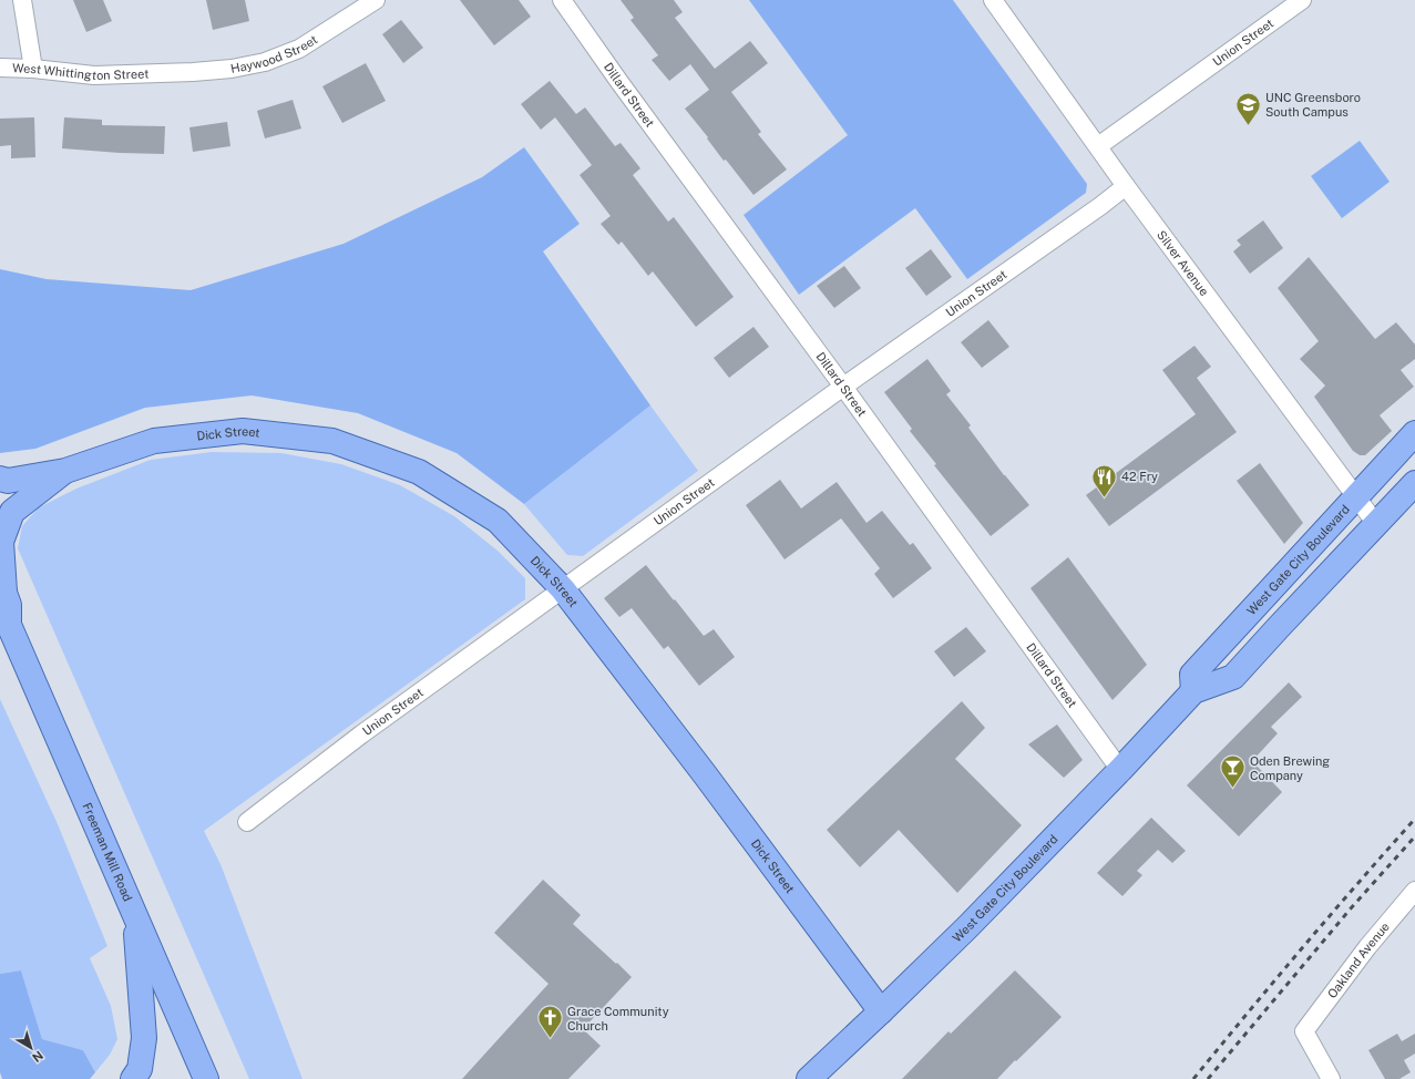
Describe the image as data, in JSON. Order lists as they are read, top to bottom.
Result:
{
  "streets": {
    "main road": ["Dick Street", "West Gate City Boulevard", "Freeman Mill Road"],
    "street": [
      "Union Street",
      "Haywood Street",
      "West Whittington Street",
      "Dillard Street",
      "Silver Avenue",
      "Oakland Avenue"
    ]
  },
  "crossings": [
    ["Union Street", "Dillard Street"],
    ["Union Street", "Silver Avenue"],
    ["Union Street", "Dick Street"],
    ["Haywood Street", "West Whittington Street"],
    ["Dillard Street", "West Gate City Boulevard"],
    ["Silver Avenue", "West Gate City Boulevard"],
    ["Dick Street", "West Gate City Boulevard"],
    ["Dick Street", "Freeman Mill Road"]
  ],
  "places": {
    "school or university": ["UNC Greensboro South Campus"],
    "restaurant": ["42 Fry"],
    "bar": ["Oden Brewing Company"],
    "church": ["Grace Community Church"]
  },
  "north": "bottom right"
}
